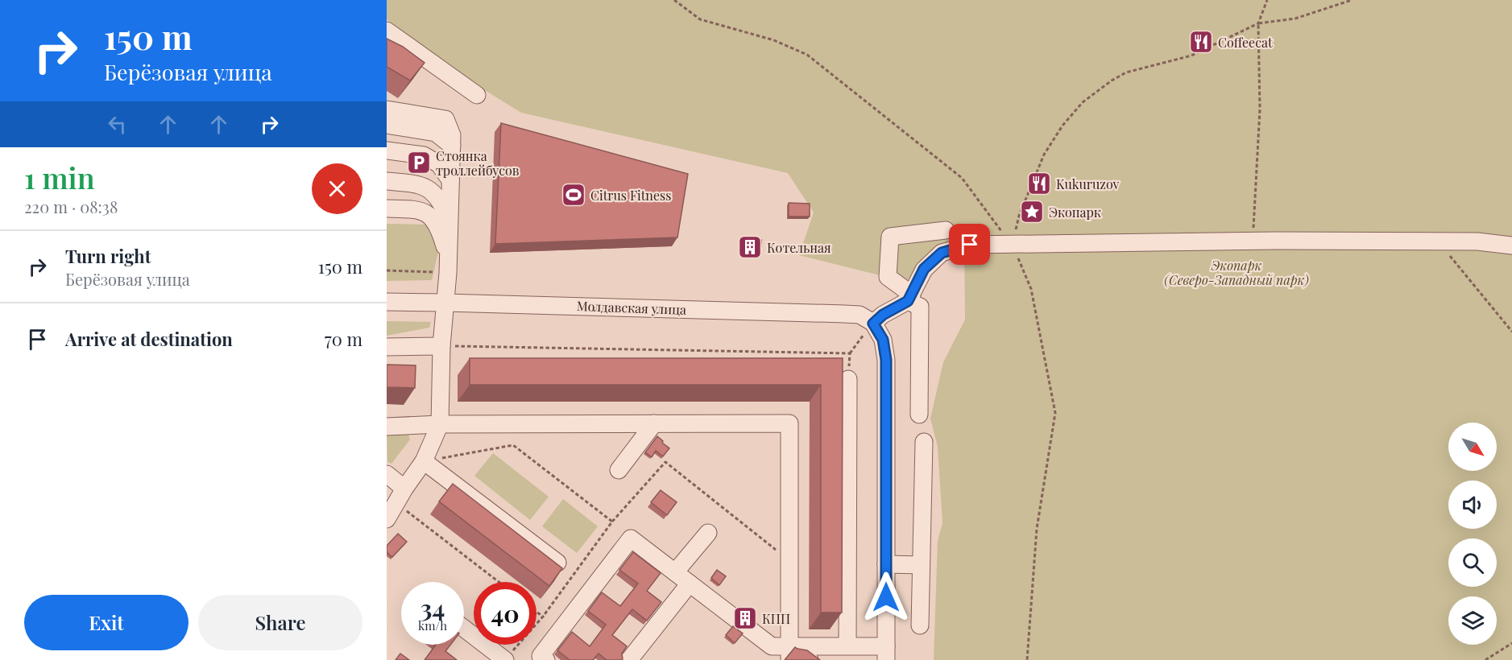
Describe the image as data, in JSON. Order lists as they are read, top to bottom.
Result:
{
  "streets": {
    "street": ["Молдавская улица"]
  },
  "parks": ["Экопарк (Северо-Западный парк)"],
  "places": {
    "restaurant": ["Coffeecat", "Kukuruzov"],
    "parking": ["Стоянка троллейбусов"],
    "sports": ["Citrus Fitness"],
    "place": ["Экопарк"],
    "building": ["Котельная", "КПП"]
  },
  "north": "bottom right",
  "page": {
    "turn": ["150 m", "Берёзовая улица"],
    "heading": ["1 min", "220 m · 08:38"],
    "list": [
      {
        "name": "Turn right",
        "note": "Берёзовая улица",
        "value": "150 m"
      },
      {
        "name": "Arrive at destination",
        "value": "70 m"
      }
    ],
    "speed": "34 km/h",
    "limit": "40",
    "buttons": ["Exit", "Share"]
  }
}
